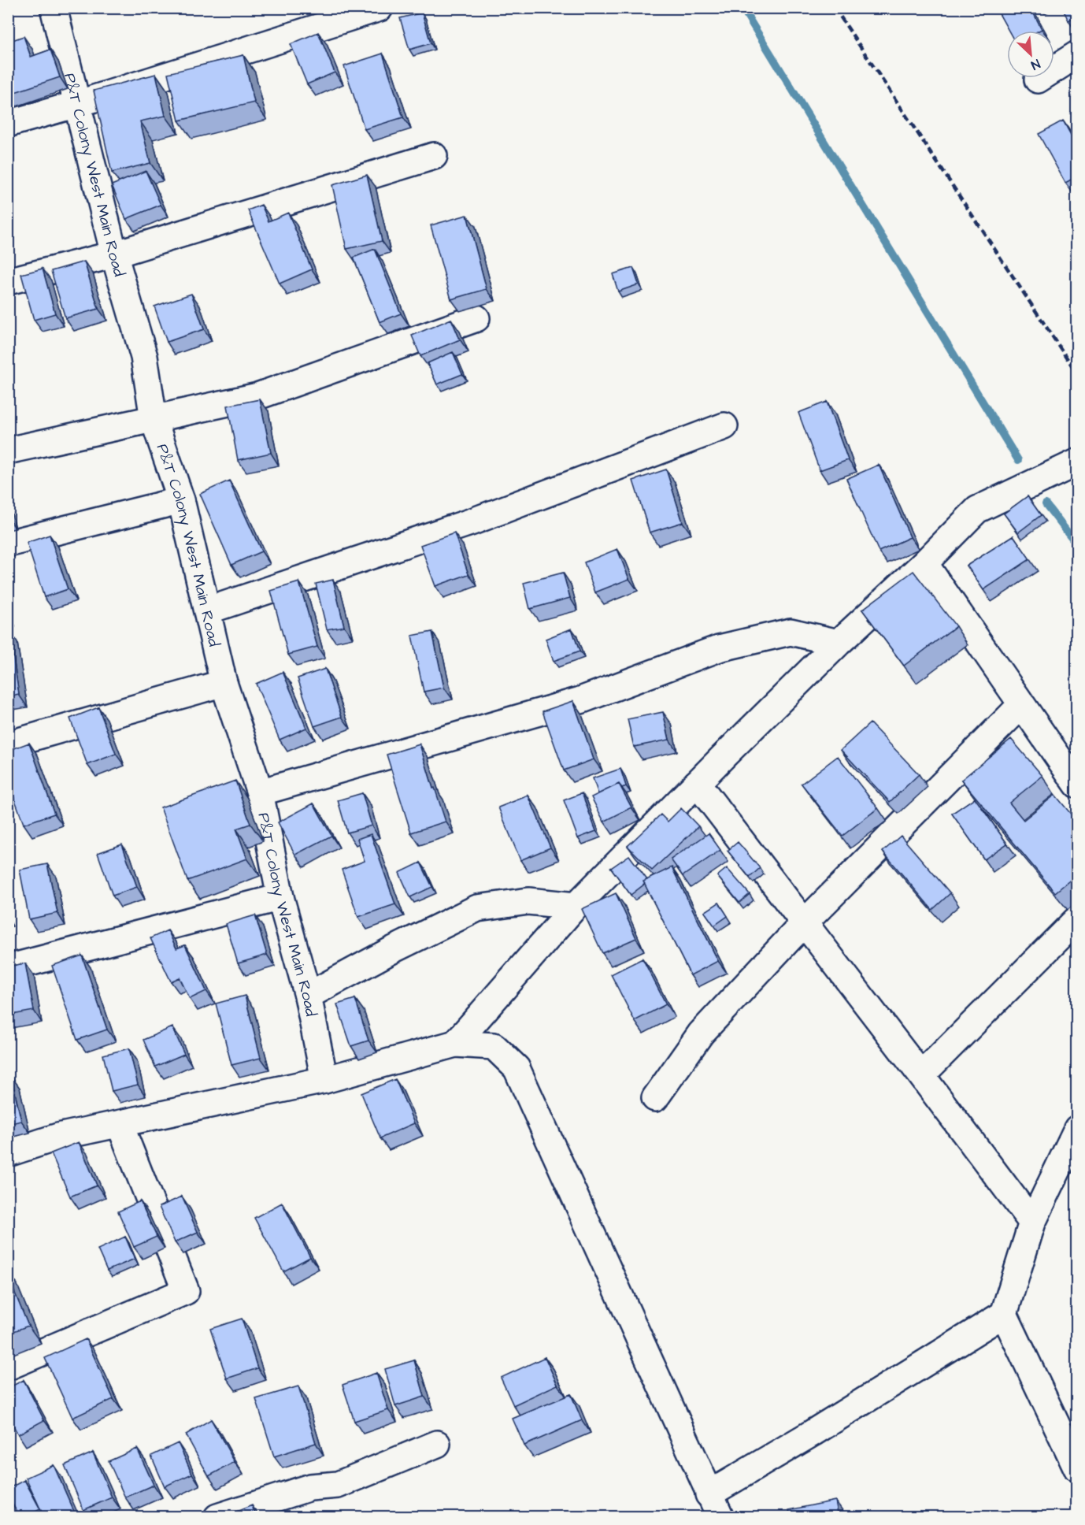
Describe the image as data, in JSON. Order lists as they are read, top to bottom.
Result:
{
  "streets": {
    "street": ["P&T Colony West Main Road"]
  },
  "north": "bottom right"
}
